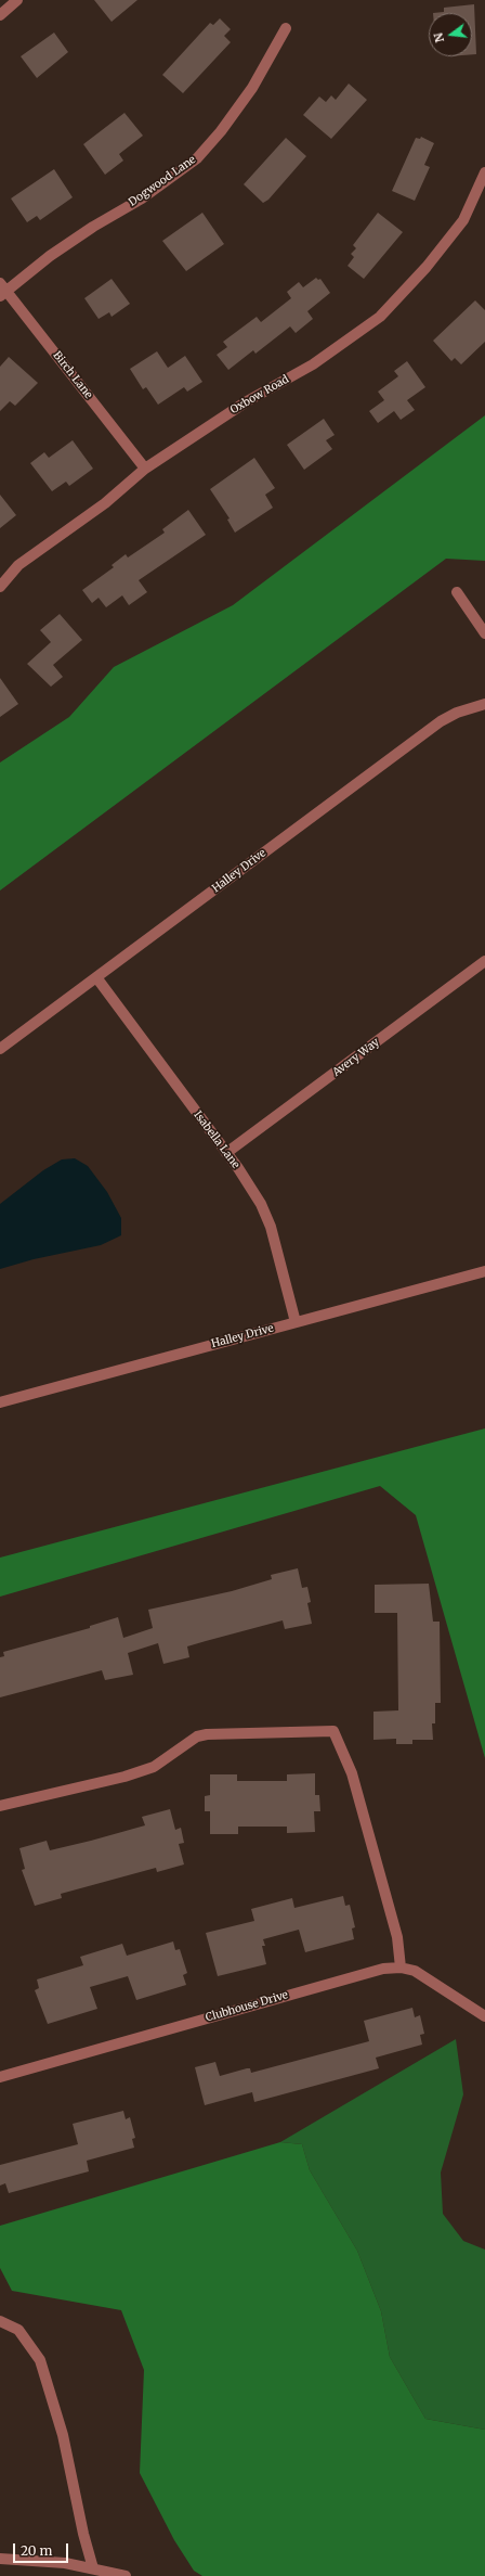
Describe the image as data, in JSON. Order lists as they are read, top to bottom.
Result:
{
  "streets": {
    "street": [
      "Dogwood Lane",
      "Birch Lane",
      "Oxbow Road",
      "Halley Drive",
      "Avery Way",
      "Isabella Lane",
      "Clubhouse Drive"
    ]
  },
  "crossings": [
    ["Dogwood Lane", "Birch Lane"],
    ["Birch Lane", "Oxbow Road"],
    ["Halley Drive", "Isabella Lane"],
    ["Avery Way", "Isabella Lane"]
  ],
  "scale_bar": "20 m",
  "north": "left"
}
